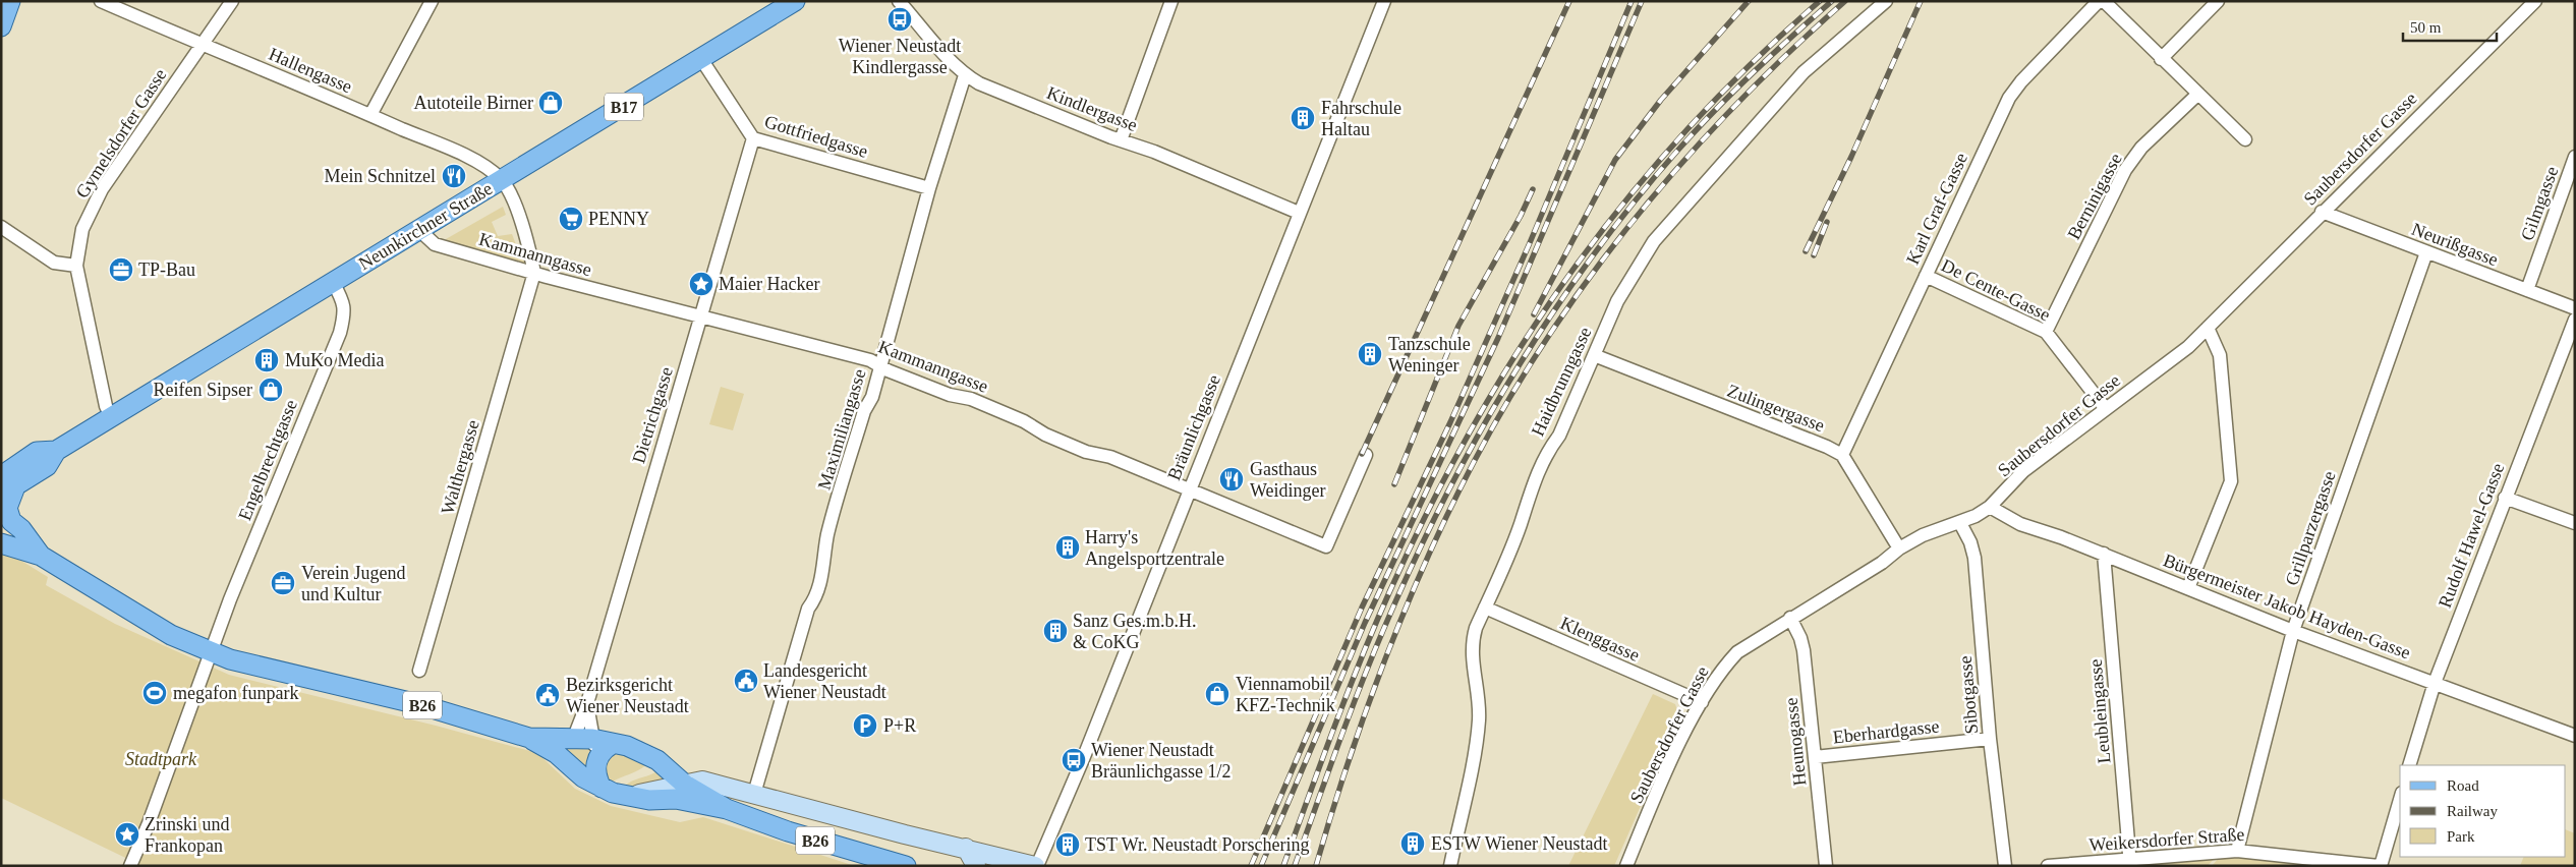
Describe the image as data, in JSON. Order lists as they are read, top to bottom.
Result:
{
  "streets": {
    "main road": ["B17", "Neunkirchner Straße", "B26"],
    "street": [
      "Hallengasse",
      "Kindlergasse",
      "Gymelsdorfer Gasse",
      "Gottfriedgasse",
      "Saubersdorfer Gasse",
      "Berninigasse",
      "Gilmgasse",
      "Karl Graf-Gasse",
      "Neurißgasse",
      "Kammanngasse",
      "De Cente-Gasse",
      "Haidbrunngasse",
      "Zulingergasse",
      "Dietrichgasse",
      "Bräunlichgasse",
      "Maximiliangasse",
      "Engelbrechtgasse",
      "Walthergasse",
      "Grillparzergasse",
      "Rudolf Hawel-Gasse",
      "Bürgermeister Jakob Hayden-Gasse",
      "Klenggasse",
      "Sibotgasse",
      "Leubleingasse",
      "Eberhardgasse",
      "Heunogasse",
      "Weikersdorfer Straße"
    ]
  },
  "crossings": [
    ["Hallengasse", "Gymelsdorfer Gasse"],
    ["Hallengasse", "Neunkirchner Straße"],
    ["Kindlergasse", "Bräunlichgasse"],
    ["Kindlergasse", "Maximiliangasse"],
    ["Gymelsdorfer Gasse", "Neunkirchner Straße"],
    ["Gottfriedgasse", "Neunkirchner Straße"],
    ["Gottfriedgasse", "Dietrichgasse"],
    ["Gottfriedgasse", "Maximiliangasse"],
    ["Saubersdorfer Gasse", "Neurißgasse"],
    ["Saubersdorfer Gasse", "De Cente-Gasse"],
    ["Saubersdorfer Gasse", "Bürgermeister Jakob Hayden-Gasse"],
    ["Saubersdorfer Gasse", "Klenggasse"],
    ["Saubersdorfer Gasse", "Sibotgasse"],
    ["Saubersdorfer Gasse", "Heunogasse"],
    ["Berninigasse", "De Cente-Gasse"],
    ["Gilmgasse", "Neurißgasse"],
    ["Karl Graf-Gasse", "De Cente-Gasse"],
    ["Karl Graf-Gasse", "Zulingergasse"],
    ["Neunkirchner Straße", "Kammanngasse"],
    ["Neunkirchner Straße", "Engelbrechtgasse"],
    ["Neunkirchner Straße", "B26"],
    ["Neurißgasse", "Grillparzergasse"],
    ["Kammanngasse", "Dietrichgasse"],
    ["Kammanngasse", "Bräunlichgasse"],
    ["Kammanngasse", "Maximiliangasse"],
    ["Kammanngasse", "Walthergasse"],
    ["Haidbrunngasse", "Zulingergasse"],
    ["Haidbrunngasse", "Klenggasse"],
    ["Dietrichgasse", "B26"],
    ["Engelbrechtgasse", "B26"],
    ["Grillparzergasse", "Bürgermeister Jakob Hayden-Gasse"],
    ["Grillparzergasse", "Weikersdorfer Straße"],
    ["Rudolf Hawel-Gasse", "Bürgermeister Jakob Hayden-Gasse"],
    ["Bürgermeister Jakob Hayden-Gasse", "Leubleingasse"],
    ["Sibotgasse", "Eberhardgasse"],
    ["Leubleingasse", "Weikersdorfer Straße"],
    ["Eberhardgasse", "Heunogasse"]
  ],
  "parks": ["Stadtpark"],
  "places": {
    "bus stop": ["Wiener Neustadt Kindlergasse", "Wiener Neustadt Bräunlichgasse 1/2"],
    "shop": ["Autoteile Birner", "Reifen Sipser", "Viennamobil KFZ-Technik"],
    "building": [
      "Fahrschule Haltau",
      "Tanzschule Weninger",
      "MuKo Media",
      "Harry's Angelsportzentrale",
      "Sanz Ges.m.b.H. & CoKG",
      "ESTW Wiener Neustadt",
      "TST Wr. Neustadt Porschering"
    ],
    "restaurant": ["Mein Schnitzel", "Gasthaus Weidinger"],
    "supermarket": ["PENNY"],
    "office": ["TP-Bau", "Verein Jugend und Kultur"],
    "place": ["Maier Hacker", "Zrinski und Frankopan"],
    "public building": ["Landesgericht Wiener Neustadt", "Bezirksgericht Wiener Neustadt"],
    "sports": ["megafon funpark"],
    "parking": ["P+R"]
  },
  "legend": ["Road", "Railway", "Park"],
  "scale_bar": "50 m"
}
